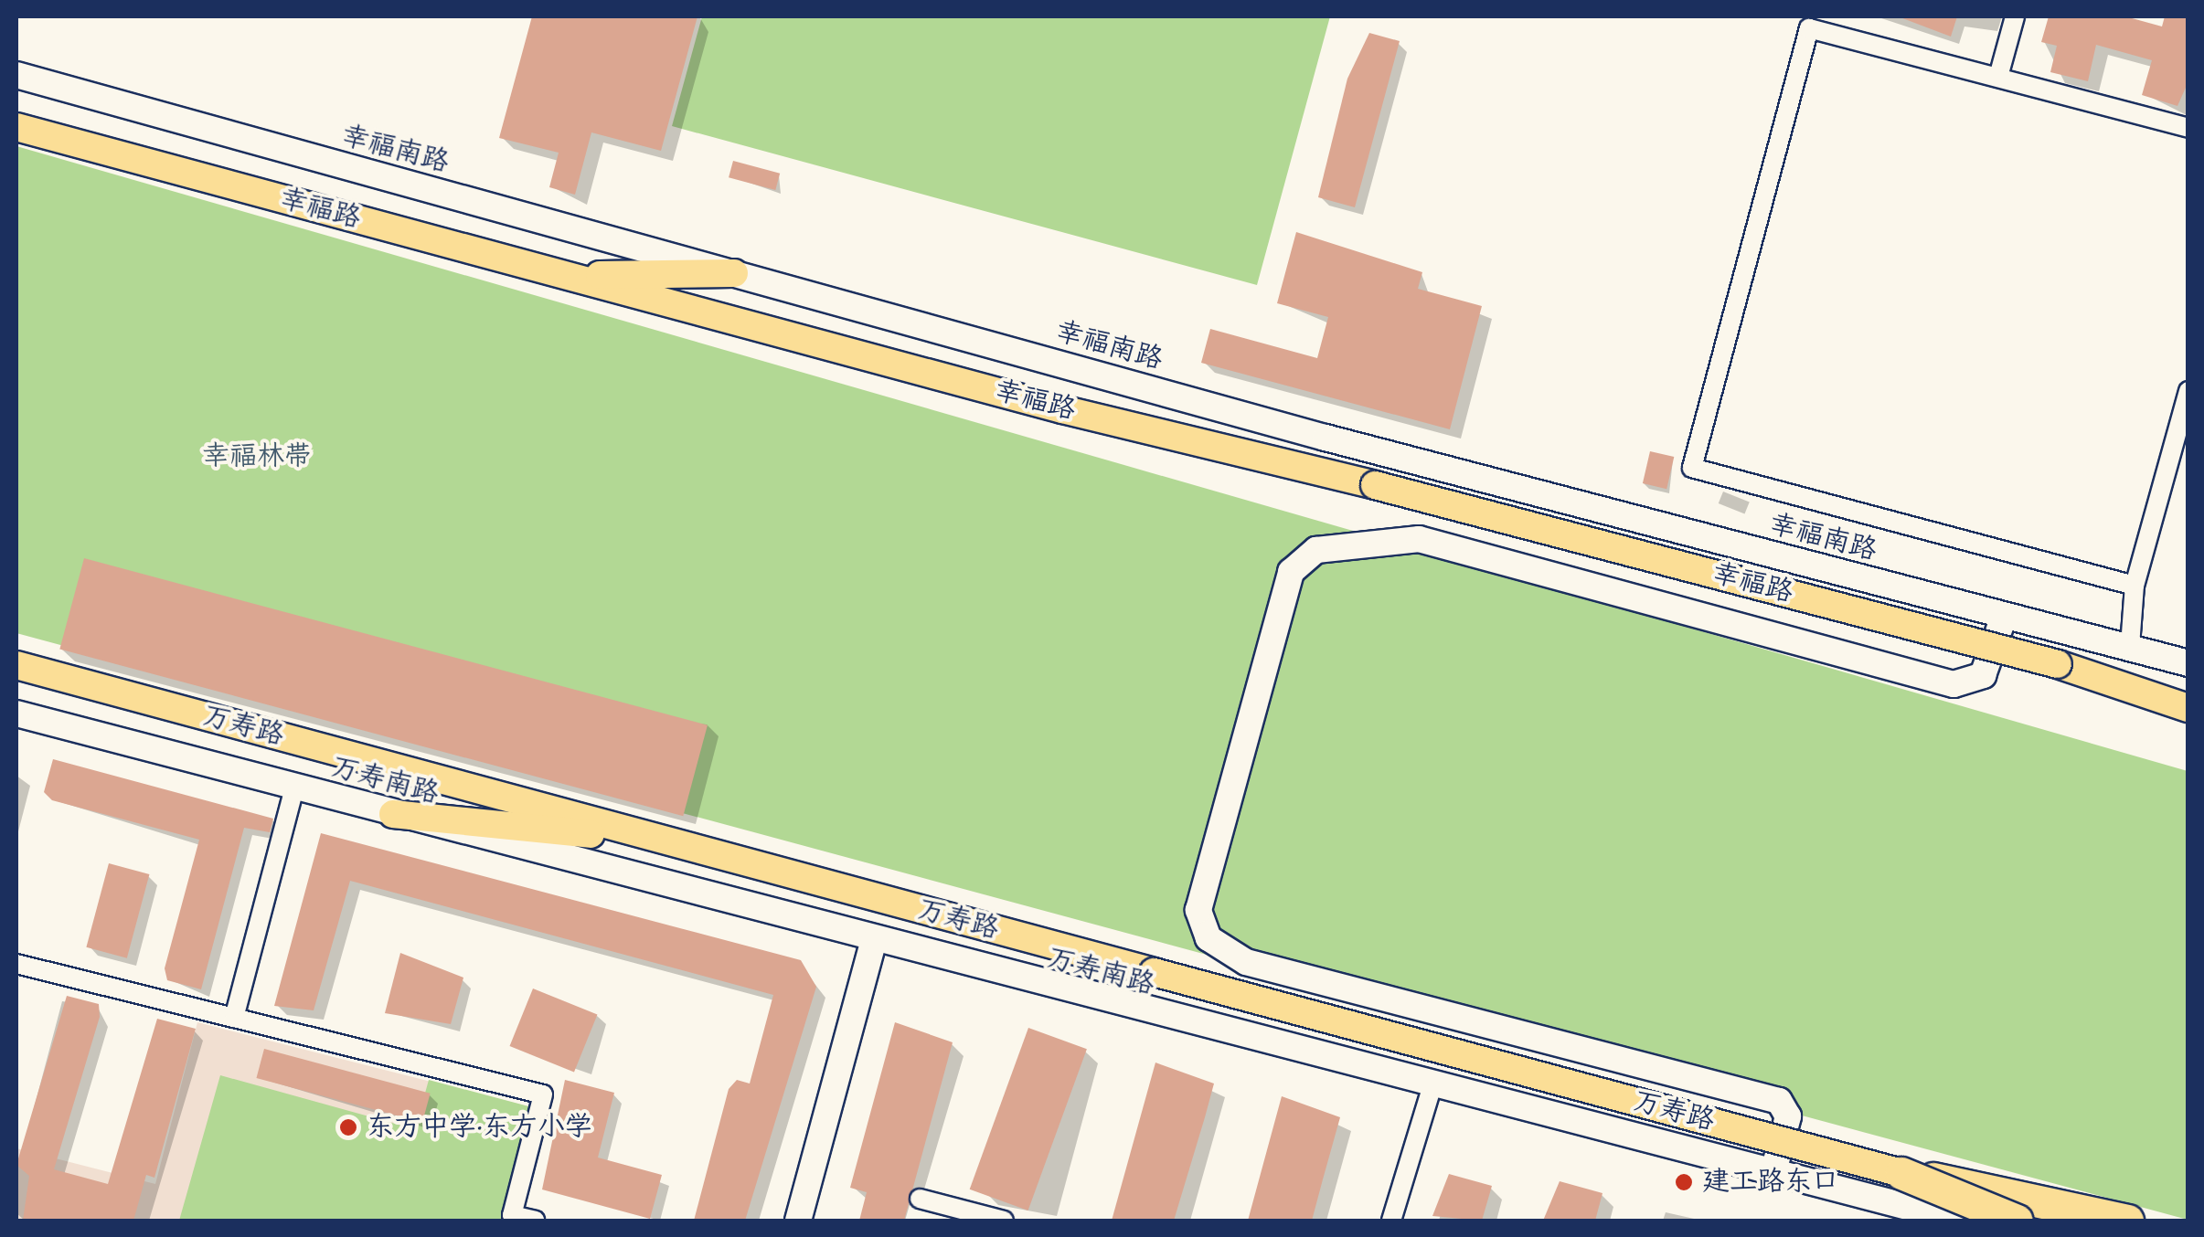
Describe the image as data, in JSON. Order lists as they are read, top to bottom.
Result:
{
  "streets": {
    "main road": [
      "幸福南路",
      "幸福路",
      "万寿路",
      "万寿南路"
    ]
  },
  "parks": ["幸福林带"],
  "places": ["东方中学·东方小学", "建工路东口"]
}
